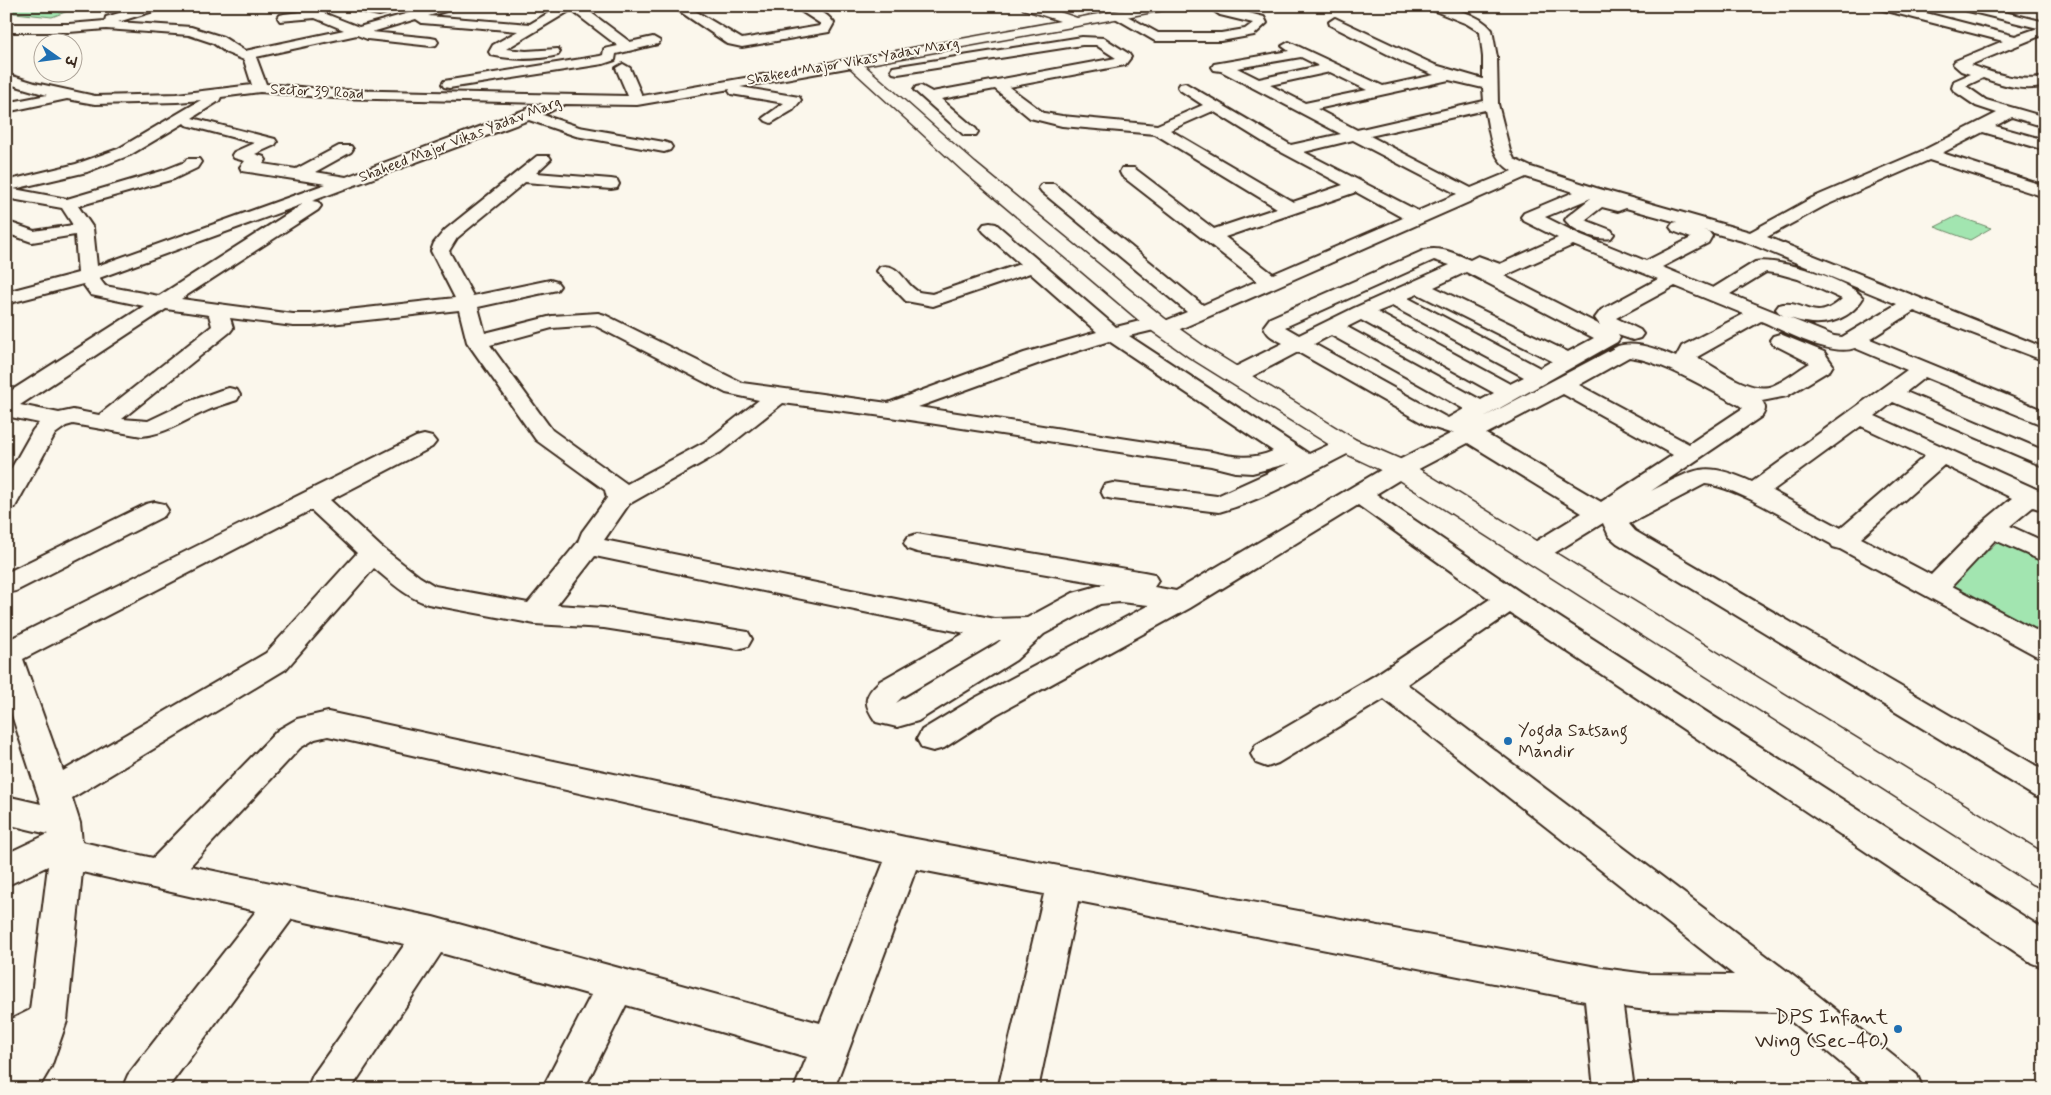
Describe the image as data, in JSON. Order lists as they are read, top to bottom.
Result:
{
  "streets": {
    "street": ["Shaheed Major Vikas Yadav Marg", "Sector 39 Road"]
  },
  "crossings": [
    ["Shaheed Major Vikas Yadav Marg", "Sector 39 Road"]
  ],
  "places": ["Yogda Satsang Mandir", "DPS Infant Wing (Sec-40)"],
  "north": "right"
}
